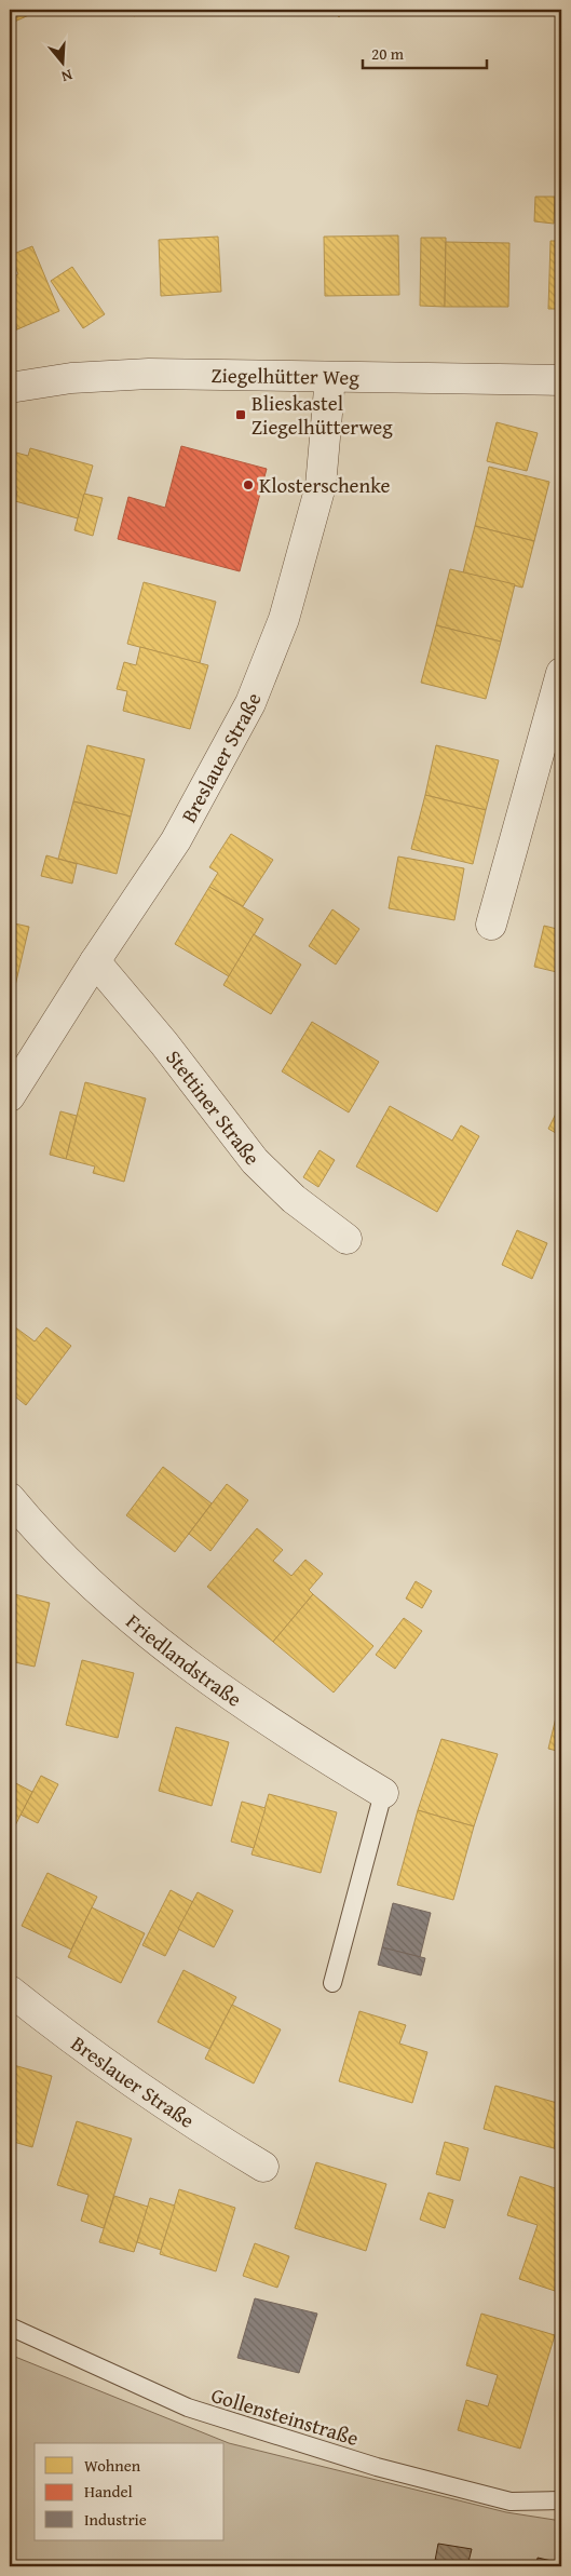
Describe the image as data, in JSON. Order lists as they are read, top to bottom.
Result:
{
  "streets": {
    "street": [
      "Ziegelhütter Weg",
      "Breslauer Straße",
      "Stettiner Straße",
      "Friedlandstraße"
    ],
    "lane": ["Gollensteinstraße"]
  },
  "crossings": [
    ["Ziegelhütter Weg", "Breslauer Straße"],
    ["Breslauer Straße", "Stettiner Straße"]
  ],
  "places": {
    "transit": ["Blieskastel Ziegelhütterweg"],
    "other": ["Klosterschenke"]
  },
  "legend": ["Wohnen", "Handel", "Industrie"],
  "scale_bar": "20 m",
  "north": "bottom"
}
